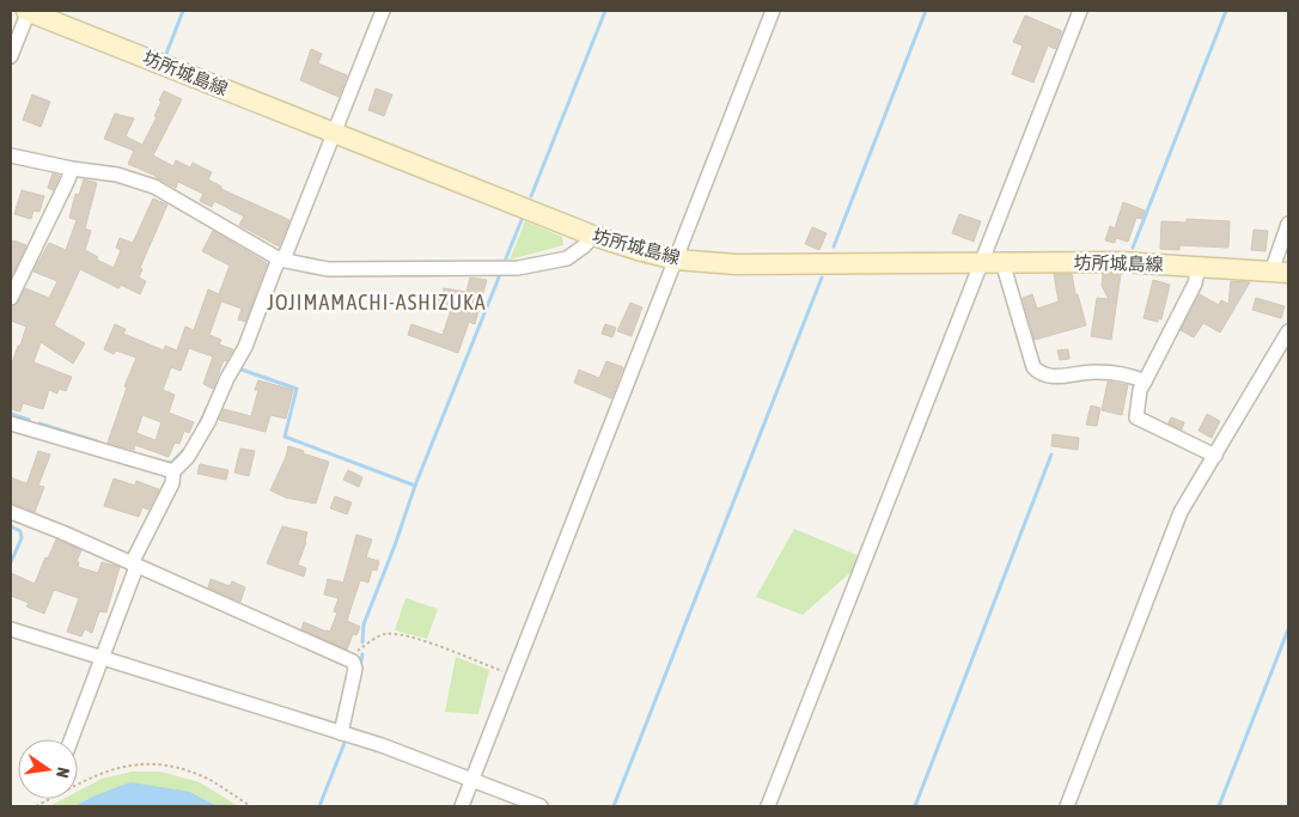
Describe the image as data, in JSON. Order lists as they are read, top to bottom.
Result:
{
  "streets": {
    "main road": ["坊所城島線"]
  },
  "districts": ["JOJIMAMACHI-ASHIZUKA"],
  "north": "right"
}
